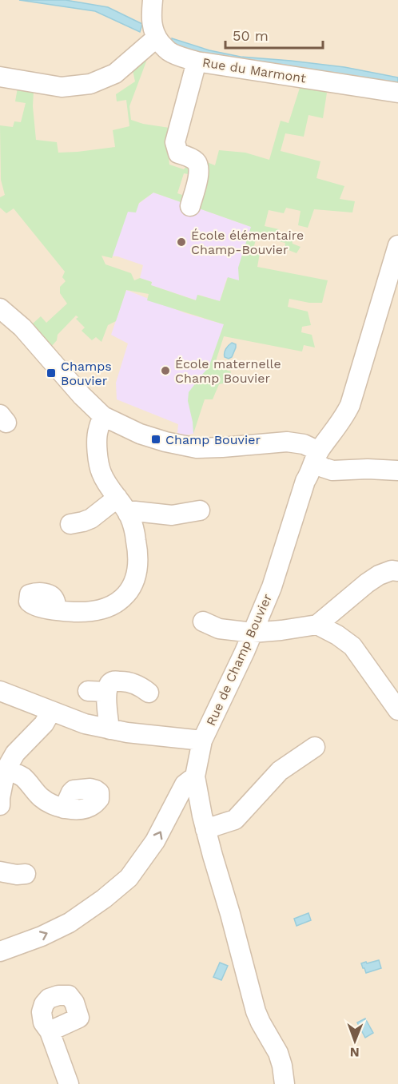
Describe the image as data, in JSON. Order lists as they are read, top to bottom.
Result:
{
  "streets": {
    "street": ["Rue du Marmont", "Rue de Champ Bouvier"]
  },
  "places": {
    "other": ["École élémentaire Champ-Bouvier", "École maternelle Champ Bouvier"],
    "transit": ["Champs Bouvier", "Champ Bouvier"]
  },
  "scale_bar": "50 m",
  "north": "bottom"
}
